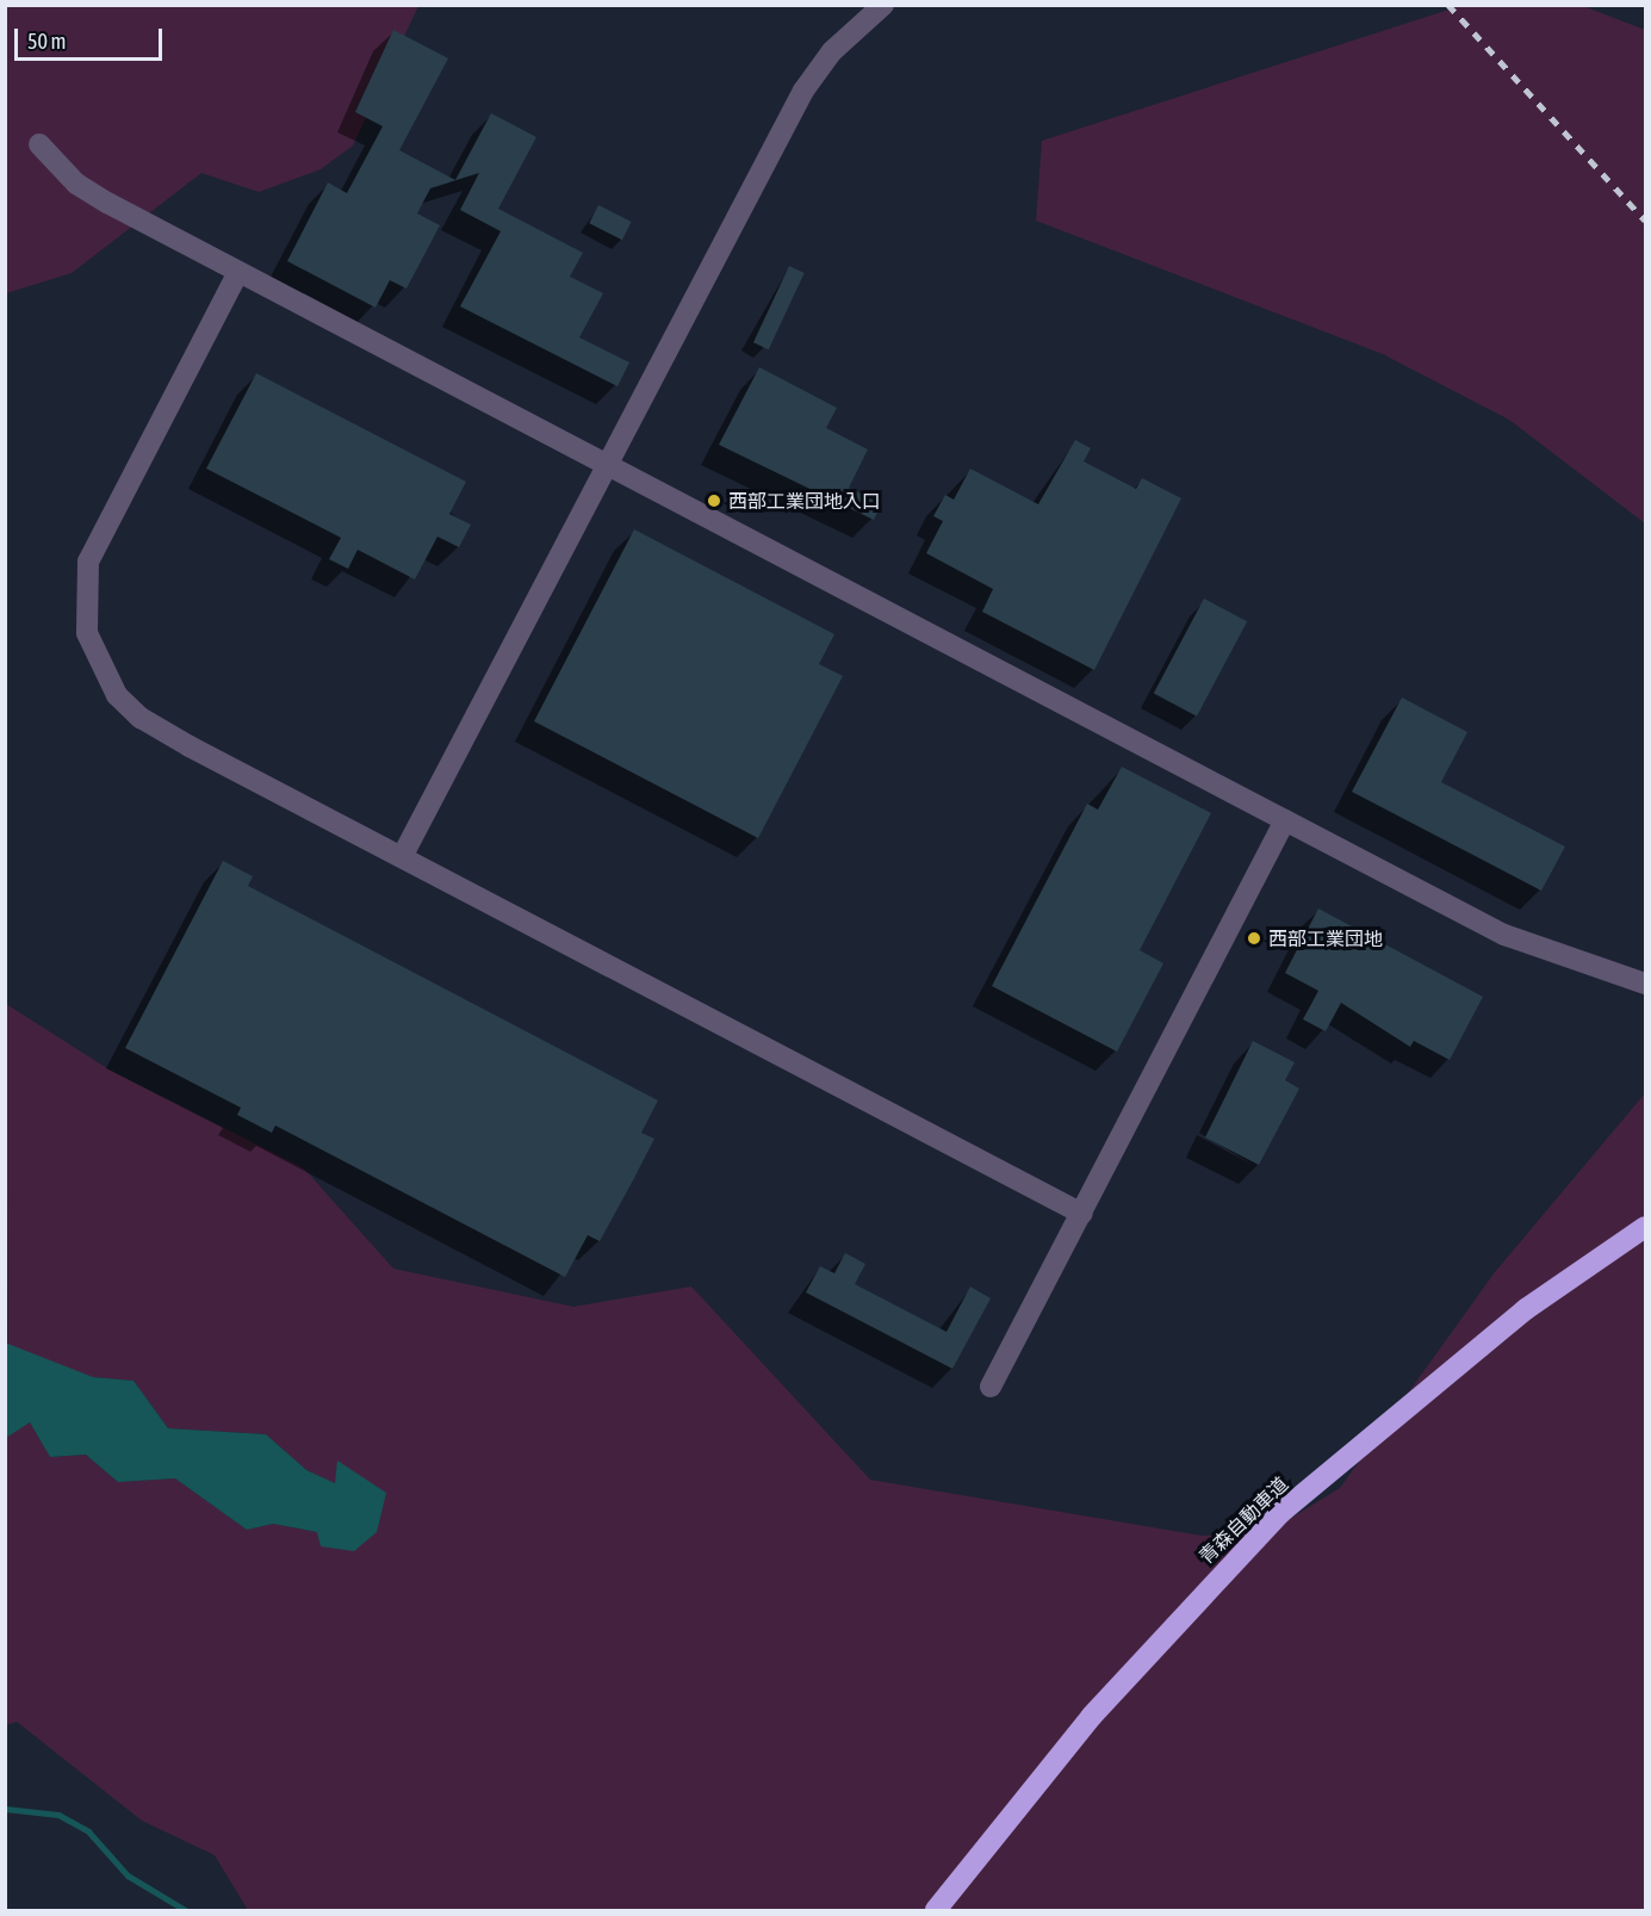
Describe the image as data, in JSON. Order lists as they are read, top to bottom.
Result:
{
  "streets": {
    "highway": ["青森自動車道"]
  },
  "places": ["西部工業団地入口", "西部工業団地"],
  "scale_bar": "50 m"
}
